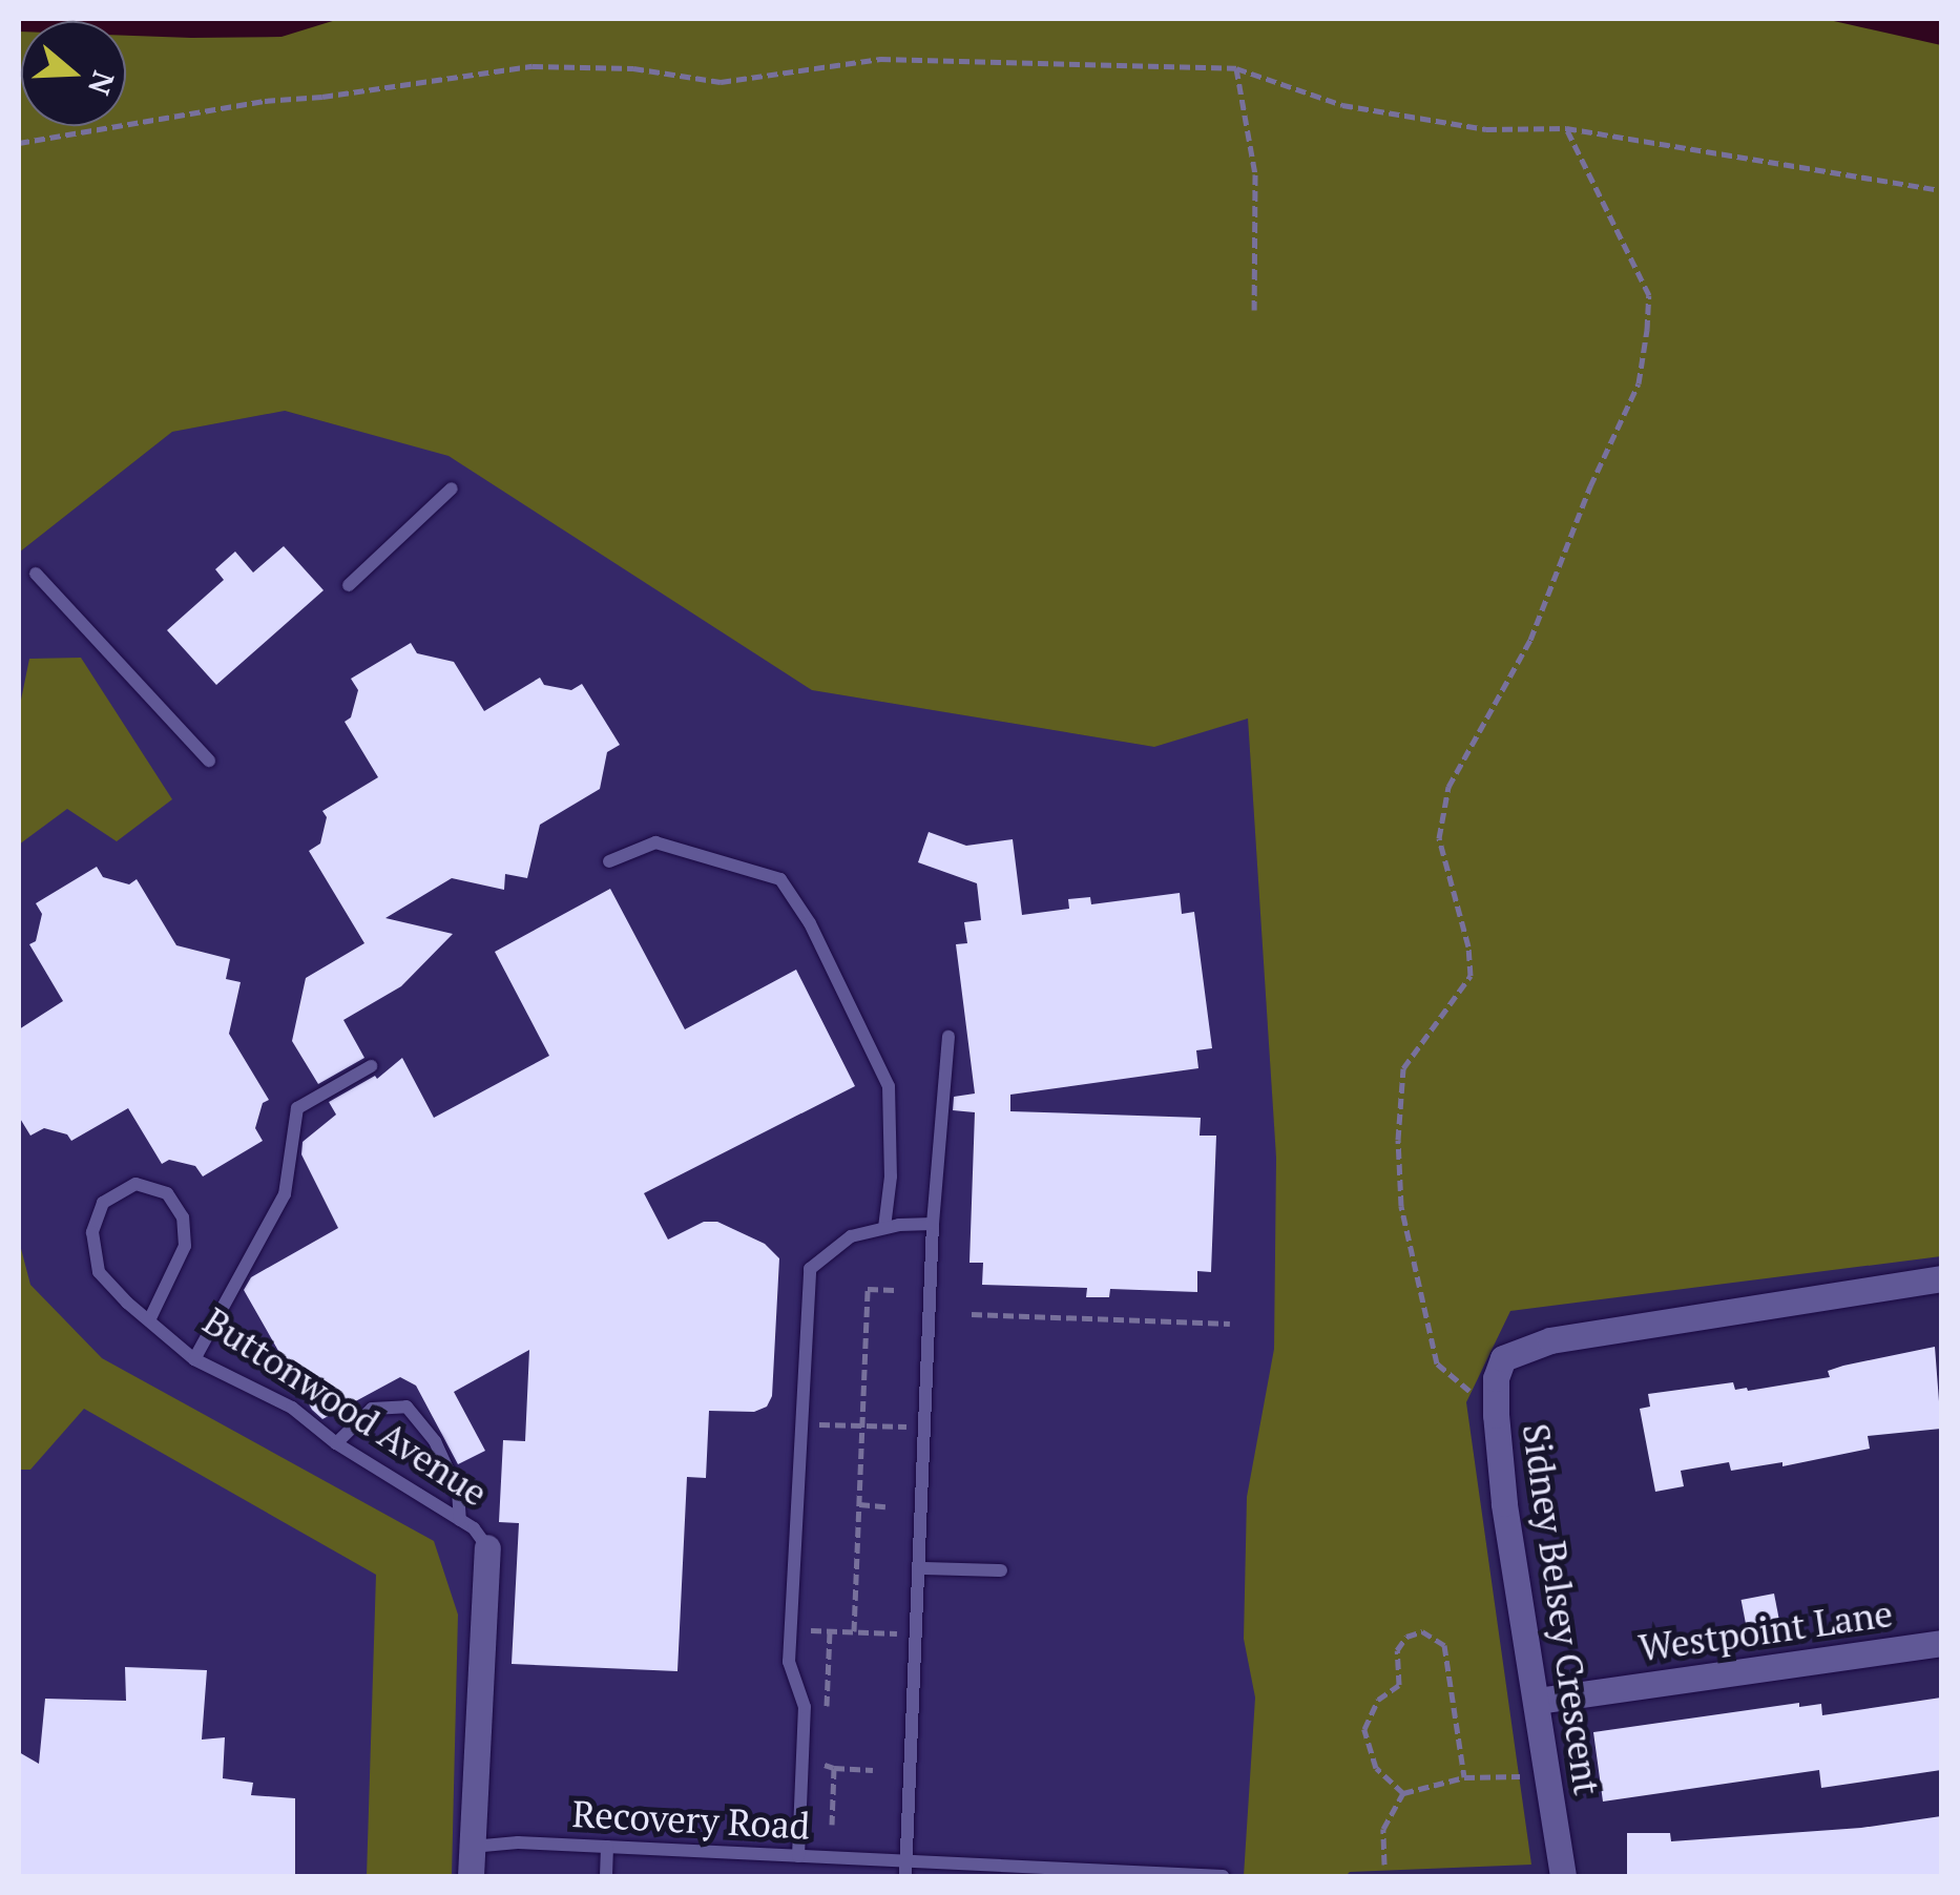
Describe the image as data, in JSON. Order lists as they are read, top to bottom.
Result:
{
  "streets": {
    "street": ["Buttonwood Avenue", "Sidney Belsey Crescent", "Westpoint Lane"],
    "lane": ["Recovery Road"]
  },
  "crossings": [
    ["Buttonwood Avenue", "Recovery Road"],
    ["Sidney Belsey Crescent", "Westpoint Lane"]
  ],
  "north": "right"
}
